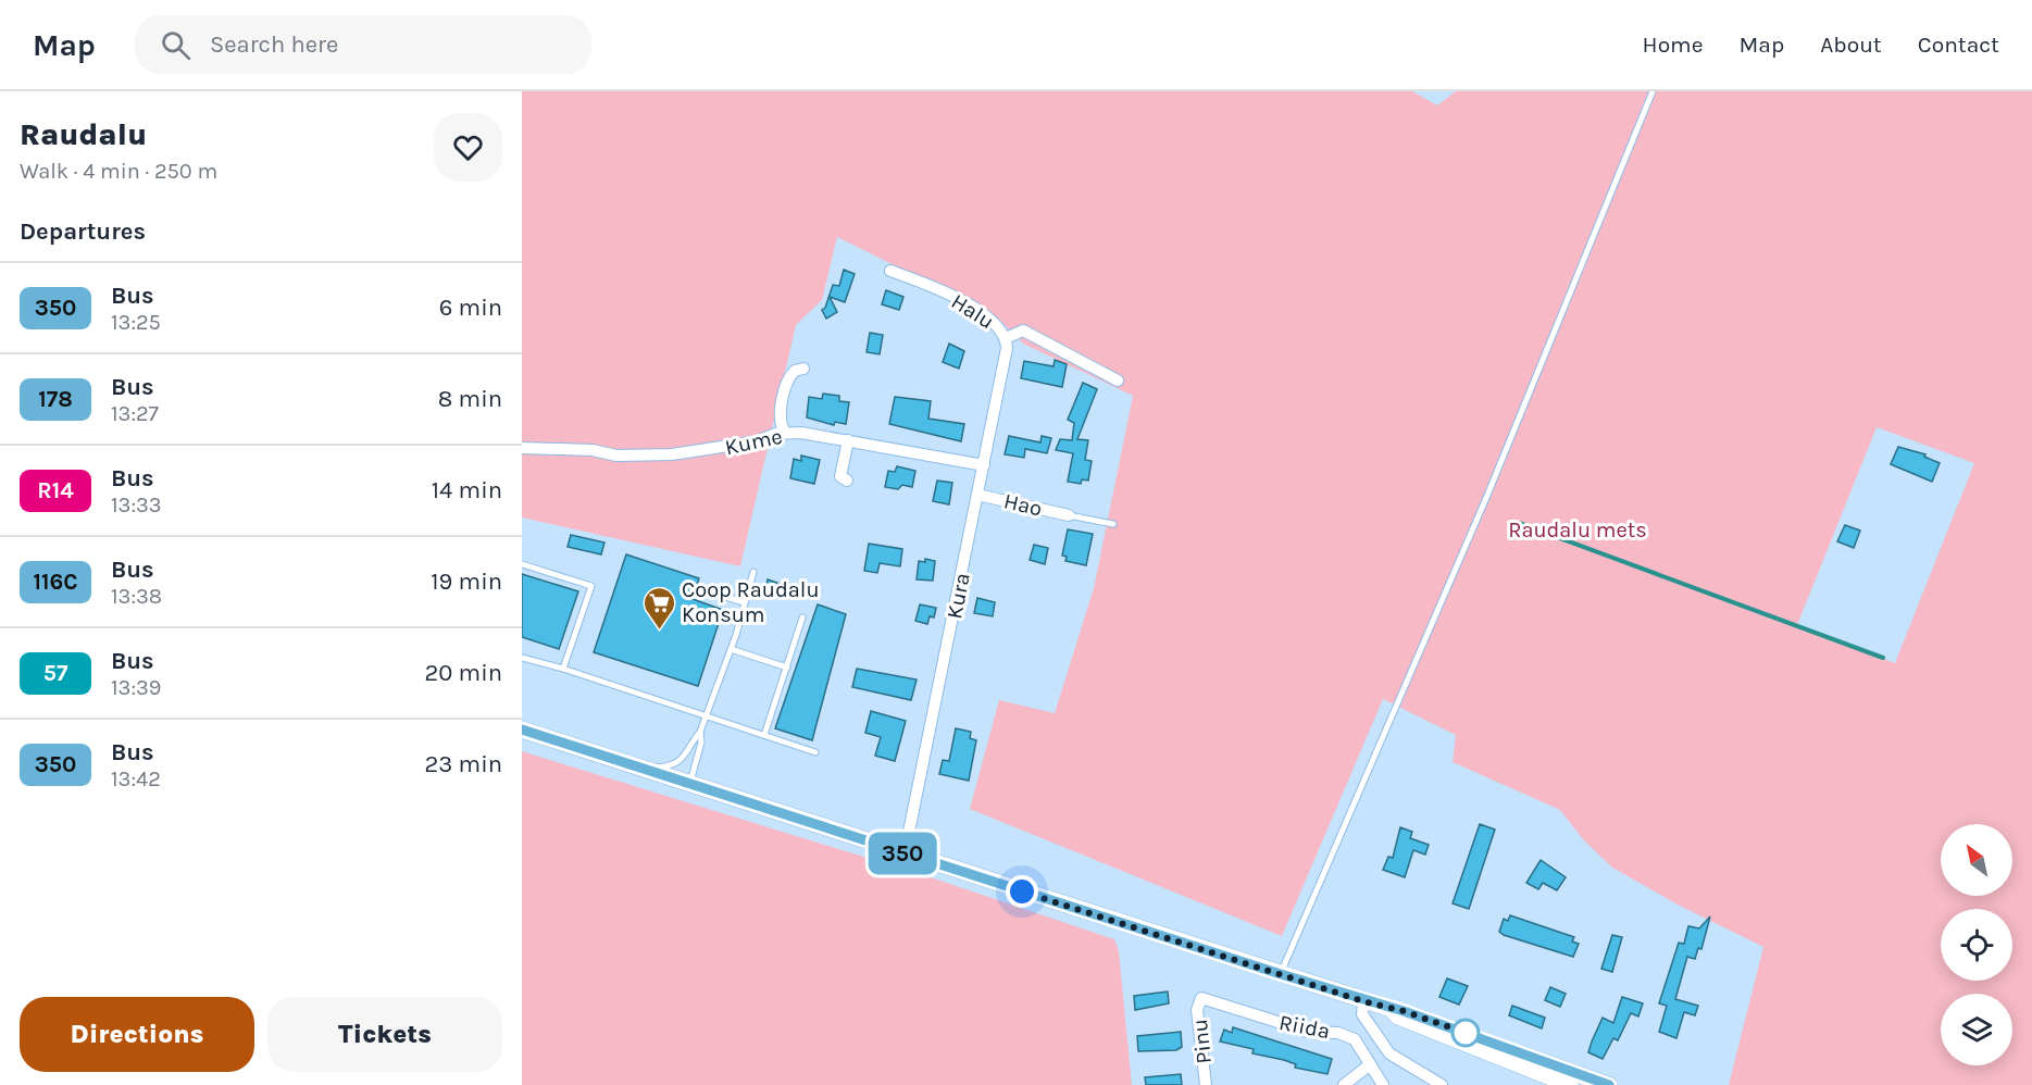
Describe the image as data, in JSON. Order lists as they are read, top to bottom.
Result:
{
  "streets": {
    "street": [
      "Halu",
      "Kume",
      "Hao",
      "Kura",
      "Riida",
      "Pinu"
    ]
  },
  "crossings": [
    ["Halu", "Kura"],
    ["Kume", "Kura"],
    ["Hao", "Kura"],
    ["Riida", "Pinu"]
  ],
  "parks": ["Raudalu mets"],
  "places": {
    "supermarket": ["Coop Raudalu Konsum"]
  },
  "lines": ["bus line 350"],
  "north": "top left",
  "page": {
    "header": "Map",
    "search": "Search here",
    "nav": [
      "Home",
      "Map",
      "About",
      "Contact"
    ],
    "heading": [
      ["Raudalu", "Walk · 4 min · 250 m"],
      "Departures"
    ],
    "on_map": "350",
    "list": [
      {
        "mark": "350",
        "name": "Bus",
        "note": "13:25",
        "value": "6 min"
      },
      {
        "mark": "178",
        "name": "Bus",
        "note": "13:27",
        "value": "8 min"
      },
      {
        "mark": "R14",
        "name": "Bus",
        "note": "13:33",
        "value": "14 min"
      },
      {
        "mark": "116C",
        "name": "Bus",
        "note": "13:38",
        "value": "19 min"
      },
      {
        "mark": "57",
        "name": "Bus",
        "note": "13:39",
        "value": "20 min"
      },
      {
        "mark": "350",
        "name": "Bus",
        "note": "13:42",
        "value": "23 min"
      }
    ],
    "buttons": ["Directions", "Tickets"]
  }
}
